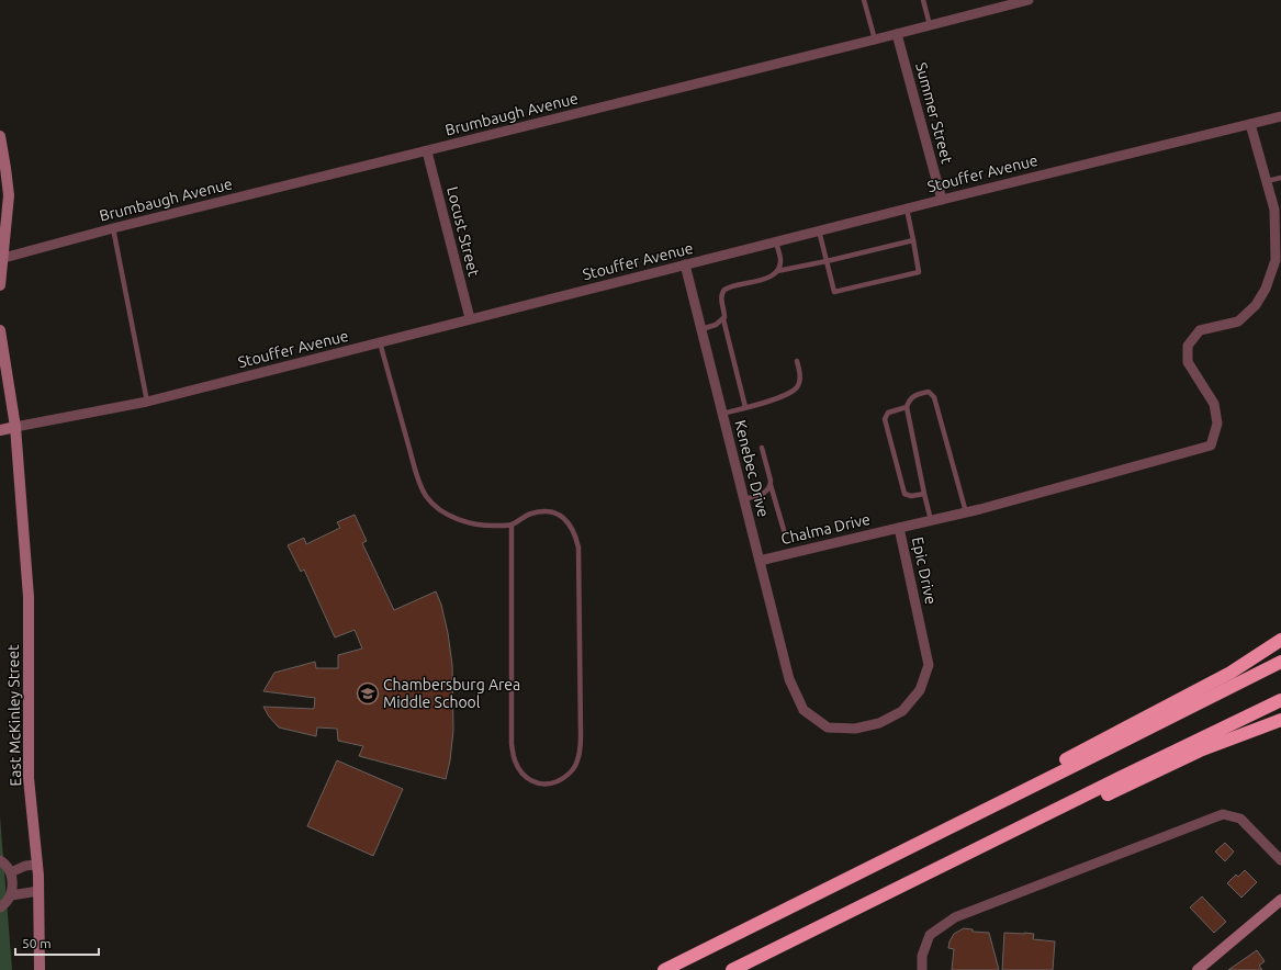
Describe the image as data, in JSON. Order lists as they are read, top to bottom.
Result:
{
  "streets": {
    "street": [
      "Summer Street",
      "Brumbaugh Avenue",
      "Stouffer Avenue",
      "Locust Street",
      "Kenebec Drive",
      "Chalma Drive",
      "Epic Drive",
      "East McKinley Street"
    ]
  },
  "crossings": [
    ["Summer Street", "Brumbaugh Avenue"],
    ["Summer Street", "Stouffer Avenue"],
    ["Brumbaugh Avenue", "Locust Street"],
    ["Stouffer Avenue", "Locust Street"],
    ["Stouffer Avenue", "Kenebec Drive"],
    ["Stouffer Avenue", "East McKinley Street"],
    ["Kenebec Drive", "Chalma Drive"],
    ["Kenebec Drive", "Epic Drive"],
    ["Chalma Drive", "Epic Drive"]
  ],
  "places": {
    "school or university": ["Chambersburg Area Middle School"]
  },
  "scale_bar": "50 m"
}
